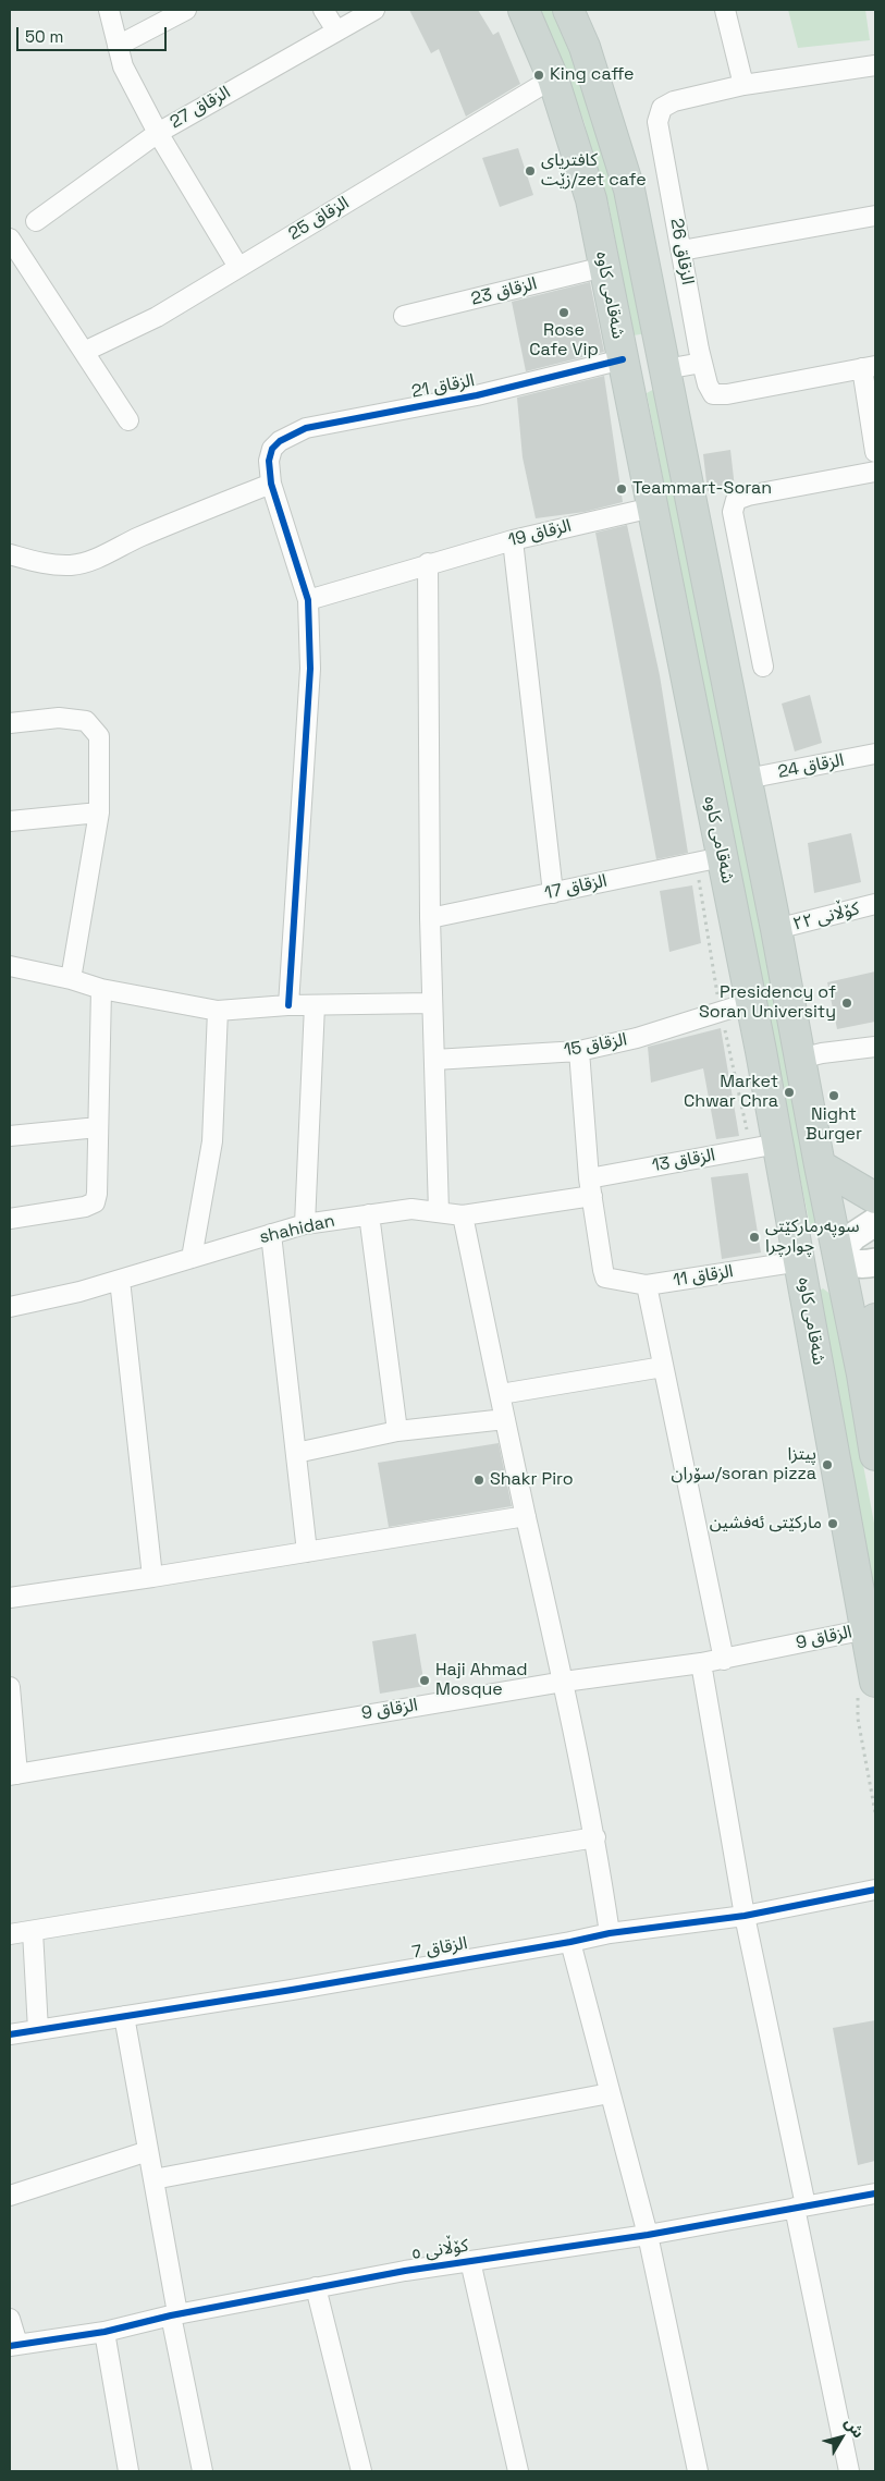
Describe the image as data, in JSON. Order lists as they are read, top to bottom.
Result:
{
  "streets": {
    "main road": ["شەقامی کاوە"],
    "street": [
      "الزقاق 27",
      "الزقاق 25",
      "الزقاق 26",
      "الزقاق 23",
      "الزقاق 21",
      "الزقاق 19",
      "الزقاق 24",
      "الزقاق 17",
      "کۆڵانی ٢٢",
      "الزقاق 15",
      "الزقاق 13",
      "shahidan",
      "الزقاق 11",
      "الزقاق 9",
      "الزقاق 7",
      "کۆڵانی ٥"
    ]
  },
  "crossings": [
    ["الزقاق 25", "شەقامی کاوە"],
    ["الزقاق 23", "شەقامی کاوە"],
    ["شەقامی کاوە", "الزقاق 21"],
    ["شەقامی کاوە", "الزقاق 19"],
    ["شەقامی کاوە", "الزقاق 17"],
    ["شەقامی کاوە", "الزقاق 15"],
    ["شەقامی کاوە", "الزقاق 13"],
    ["شەقامی کاوە", "الزقاق 11"],
    ["شەقامی کاوە", "الزقاق 9"],
    ["الزقاق 13", "shahidan"],
    ["الزقاق 13", "الزقاق 11"],
    ["shahidan", "الزقاق 11"]
  ],
  "places": [
    "King caffe",
    "کافتریای زێت/zet cafe",
    "Rose Cafe Vip",
    "Teammart-Soran",
    "Presidency of Soran University",
    "Market Chwar Chra",
    "Night Burger",
    "سوپەرمارکێتی چوارچرا",
    "پیتزا سۆران/soran pizza",
    "Shakr Piro",
    "مارکێتی ئەفشین",
    "Haji Ahmad Mosque"
  ],
  "scale_bar": "50 m",
  "north": "top right"
}
